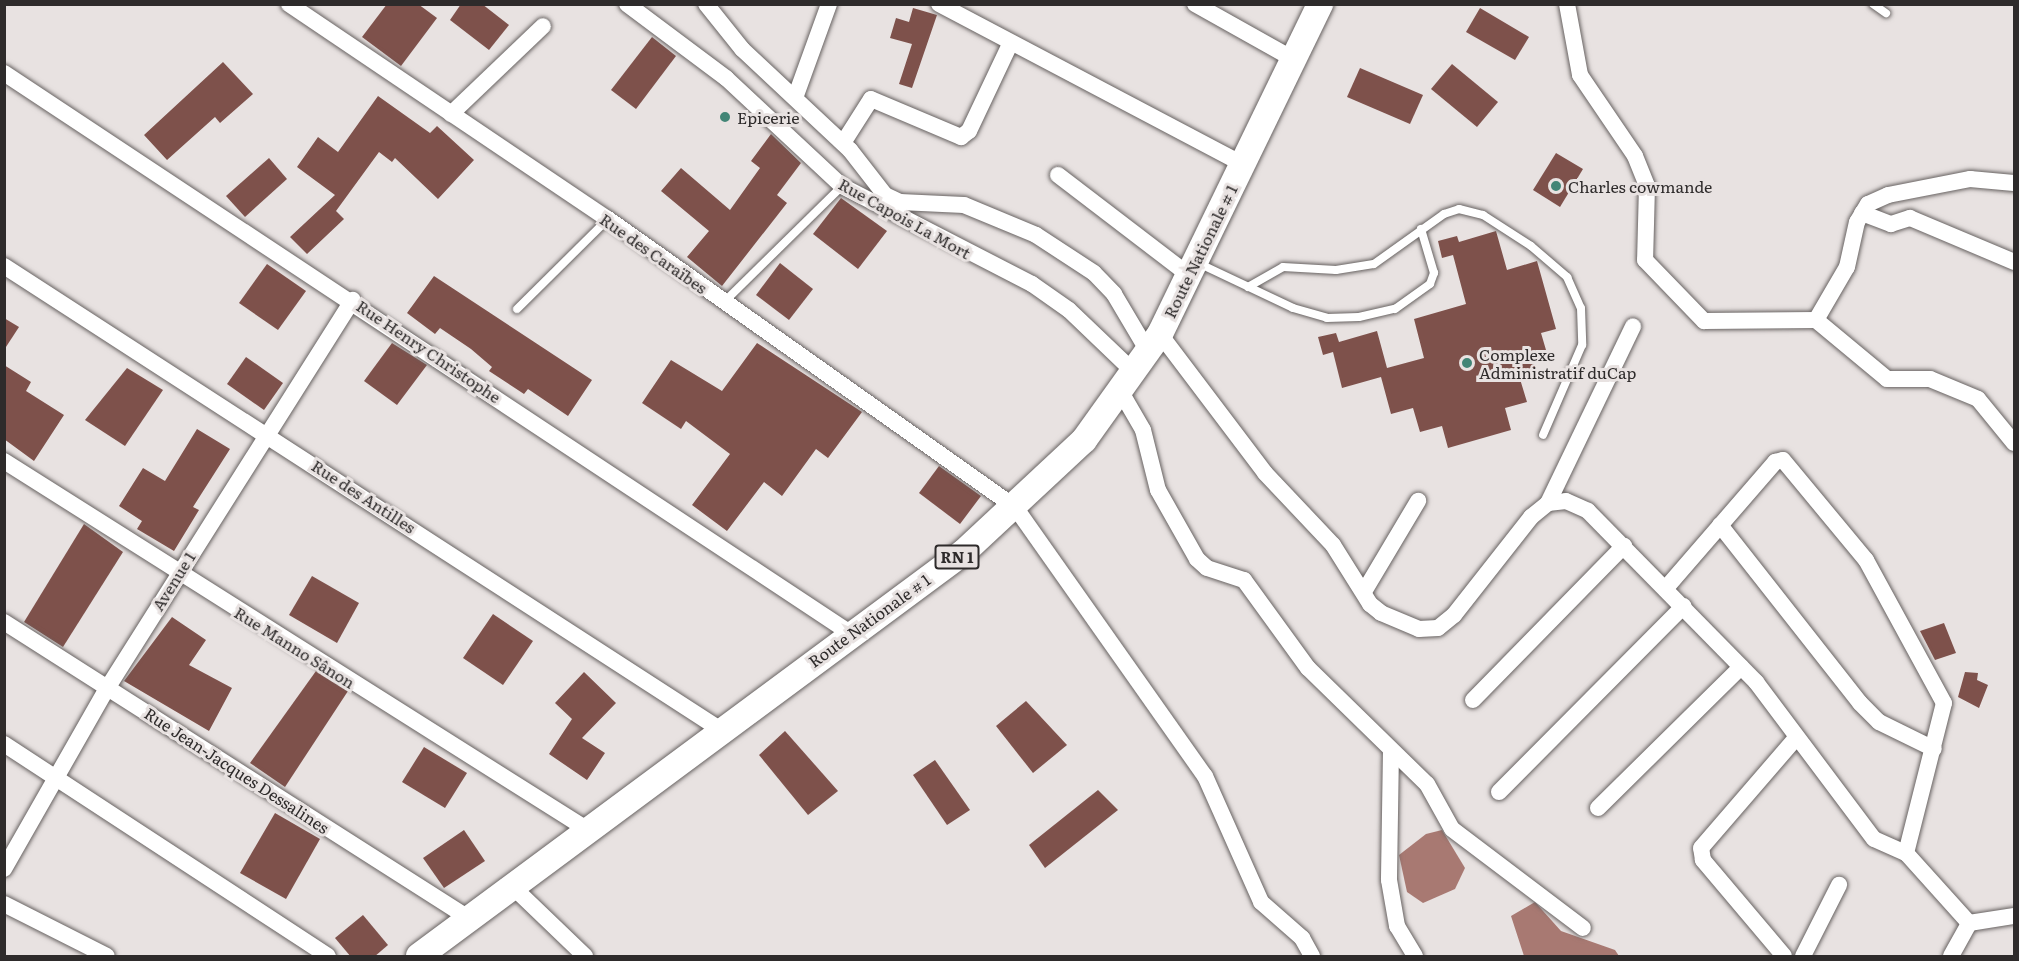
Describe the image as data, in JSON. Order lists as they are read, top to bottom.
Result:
{
  "streets": {
    "main road": ["Route Nationale # 1", "RN 1"],
    "street": [
      "Rue Capois La Mort",
      "Rue des Caraïbes",
      "Rue Henry Christophe",
      "Rue des Antilles",
      "Avenue 1",
      "Rue Manno Sânon",
      "Rue Jean-Jacques Dessalines"
    ]
  },
  "crossings": [
    ["Rue Capois La Mort", "Route Nationale # 1"],
    ["Route Nationale # 1", "Rue des Caraïbes"],
    ["Route Nationale # 1", "Rue Henry Christophe"],
    ["Route Nationale # 1", "Rue des Antilles"],
    ["Route Nationale # 1", "Rue Manno Sânon"],
    ["Route Nationale # 1", "Rue Jean-Jacques Dessalines"],
    ["Rue Henry Christophe", "Avenue 1"],
    ["Rue des Antilles", "Avenue 1"],
    ["Avenue 1", "Rue Manno Sânon"],
    ["Avenue 1", "Rue Jean-Jacques Dessalines"]
  ],
  "places": ["Epicerie", "Charles cowmande", "Complexe Administratif duCap"]
}
